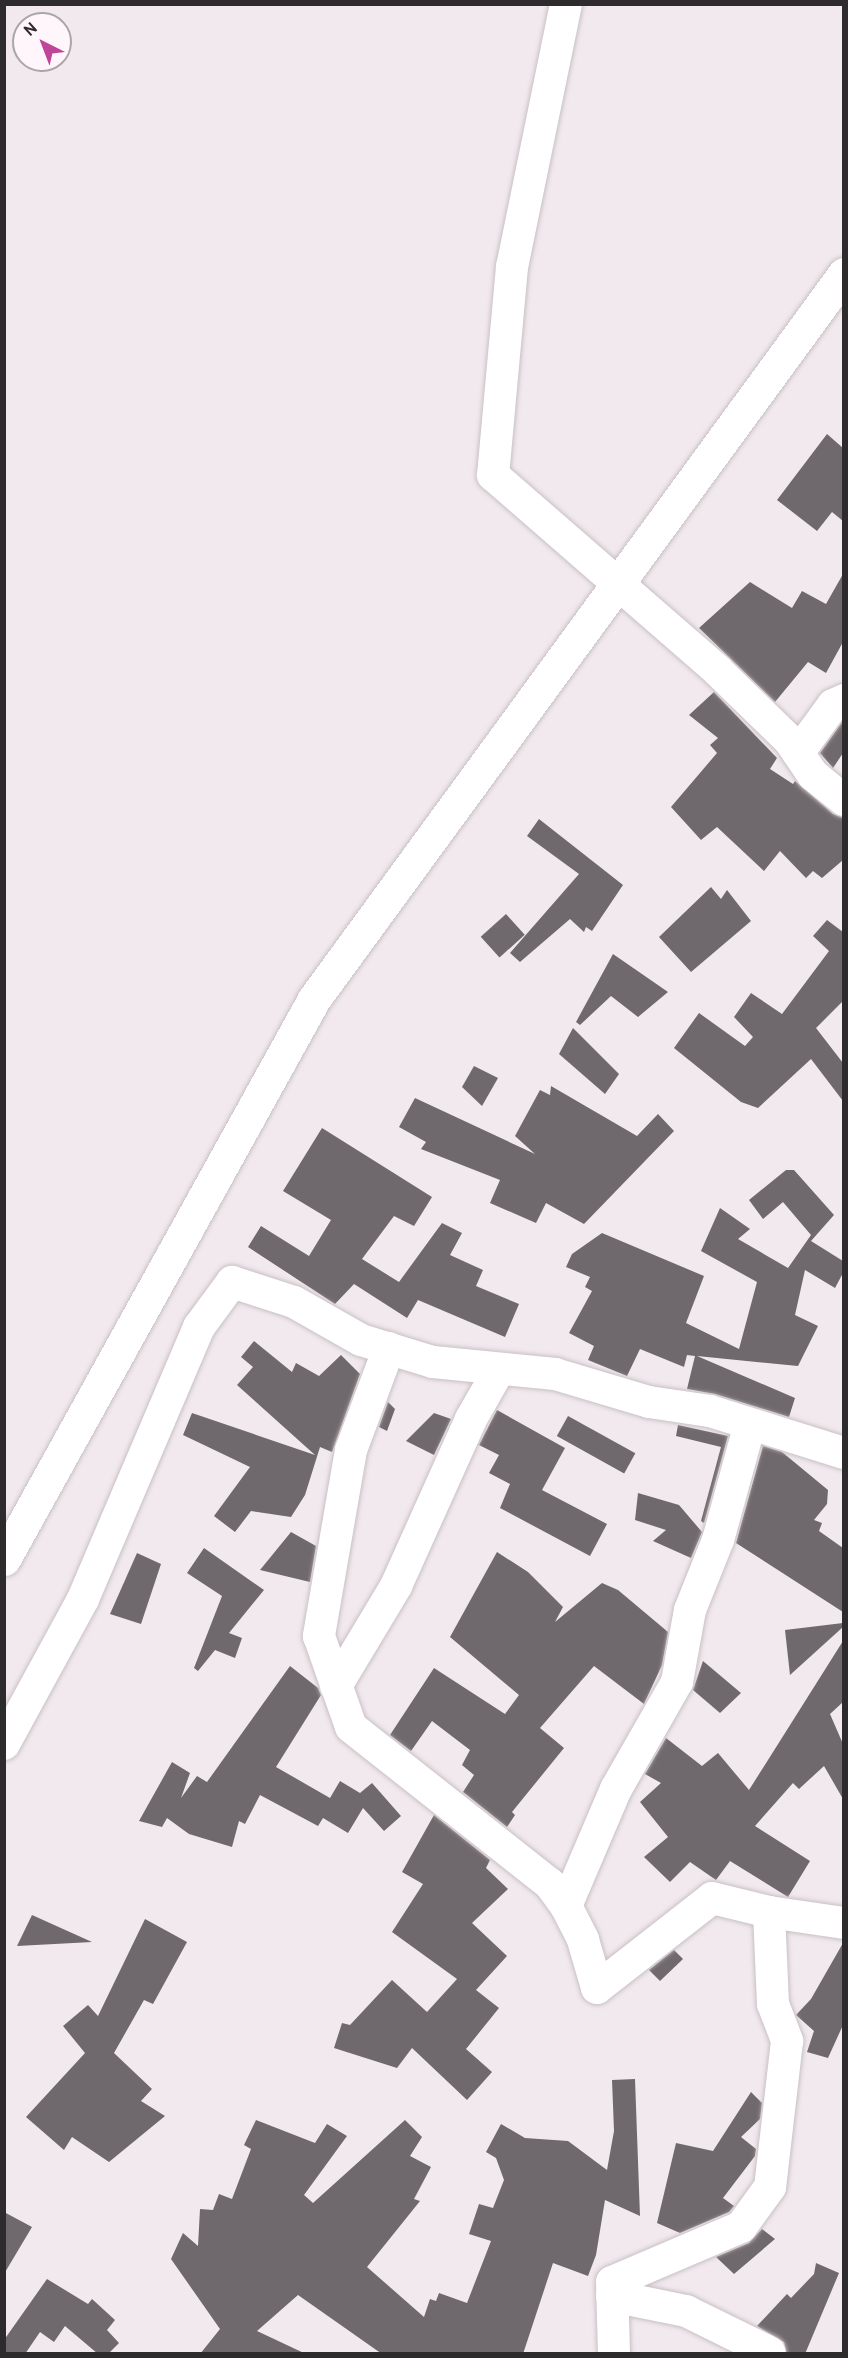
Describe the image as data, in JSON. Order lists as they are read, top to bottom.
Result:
{
  "north": "top left"
}
